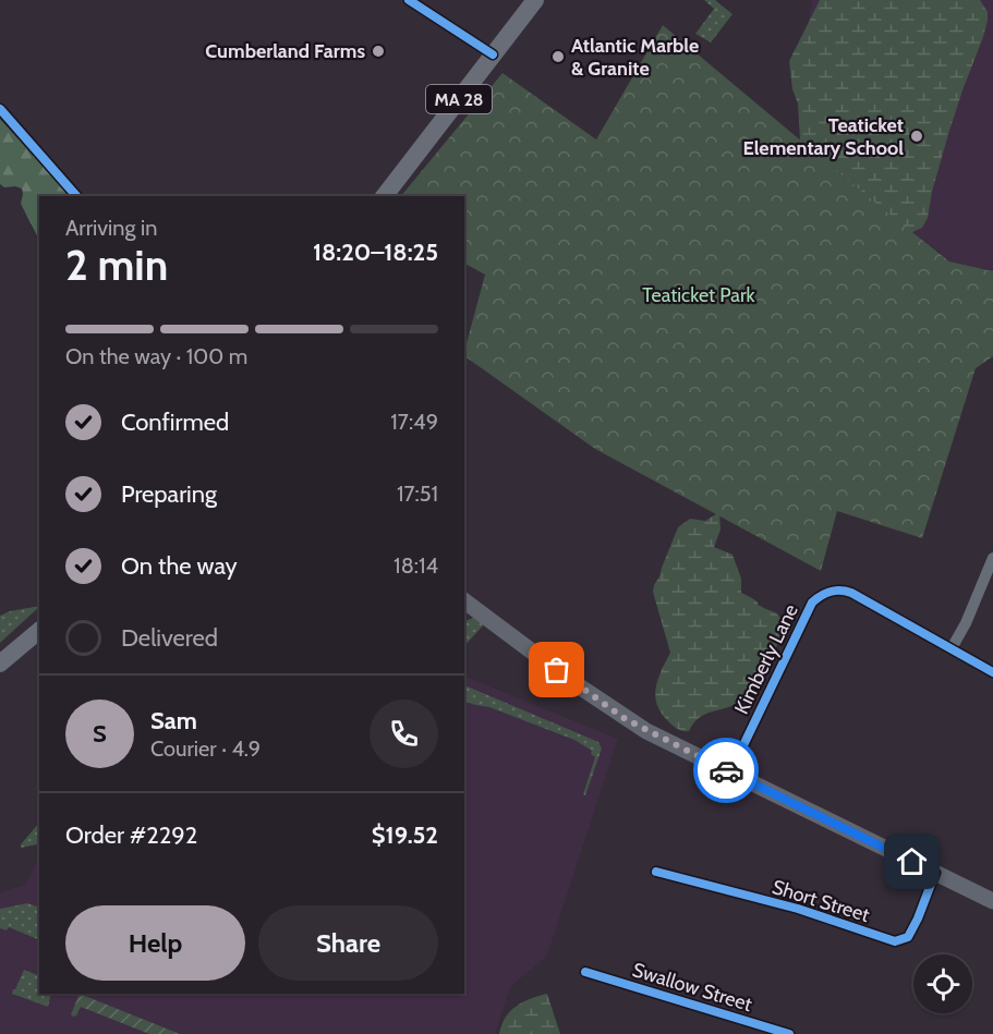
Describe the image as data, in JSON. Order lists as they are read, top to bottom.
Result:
{
  "streets": {
    "main road": ["MA 28"],
    "street": ["Kimberly Lane", "Short Street", "Swallow Street"]
  },
  "parks": ["Teaticket Park"],
  "places": ["Cumberland Farms", "Atlantic Marble & Granite", "Teaticket Elementary School"],
  "page": {
    "heading": ["2 min", "Arriving in", "18:20–18:25"],
    "panel": [
      "Sam",
      "Courier · 4.9",
      "Order #2292",
      "$19.52"
    ],
    "bar": "On the way · 100 m",
    "list": [
      ["Confirmed", "17:49"],
      ["Preparing", "17:51"],
      ["On the way", "18:14"],
      "Delivered"
    ],
    "round": "S",
    "buttons": ["Help", "Share"]
  }
}
